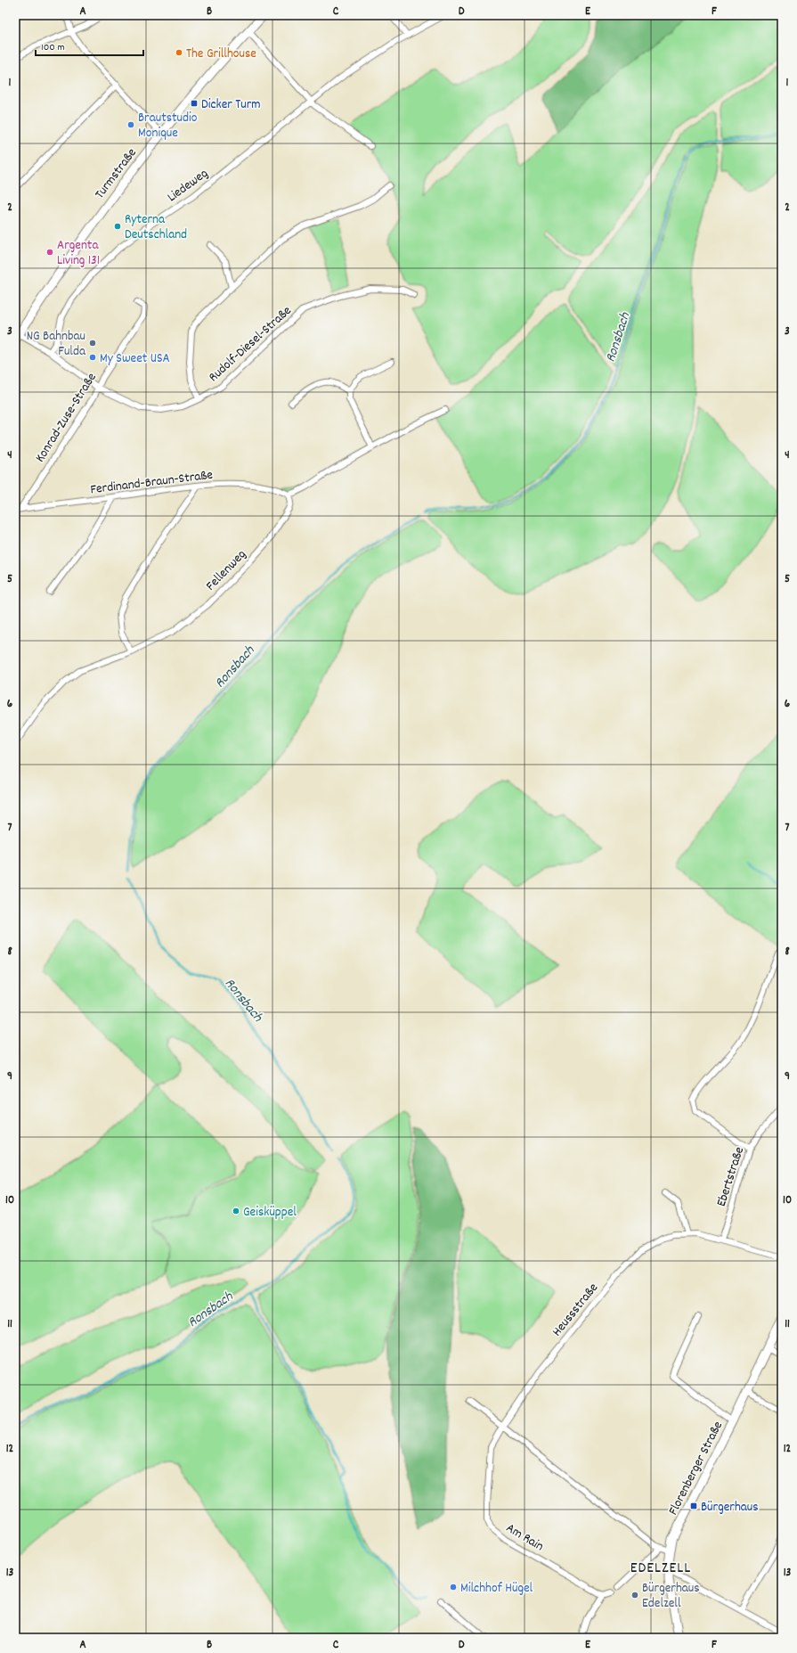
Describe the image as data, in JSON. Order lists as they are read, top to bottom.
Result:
{
  "streets": {
    "main road": ["Turmstraße", "Florenberger Straße"],
    "street": [
      "Liedeweg",
      "Rudolf-Diesel-Straße",
      "Konrad-Zuse-Straße",
      "Ferdinand-Braun-Straße",
      "Fellenweg",
      "Ebertstraße",
      "Heussstraße",
      "Am Rain"
    ]
  },
  "crossings": [
    ["Liedeweg", "Rudolf-Diesel-Straße"],
    ["Rudolf-Diesel-Straße", "Konrad-Zuse-Straße"],
    ["Konrad-Zuse-Straße", "Ferdinand-Braun-Straße"],
    ["Ferdinand-Braun-Straße", "Fellenweg"],
    ["Ebertstraße", "Heussstraße"],
    ["Heussstraße", "Am Rain"]
  ],
  "districts": ["EDELZELL"],
  "water": ["Ronsbach"],
  "places": {
    "other": [
      "The Grillhouse",
      "Brautstudio Monique",
      "Ryterna Deutschland",
      "Argenta Living 131",
      "NG Bahnbau Fulda",
      "My Sweet USA",
      "Geisküppel",
      "Milchhof Hügel",
      "Bürgerhaus Edelzell"
    ],
    "transit": ["Dicker Turm", "Bürgerhaus"]
  },
  "scale_bar": "100 m",
  "grid": {
    "columns": [
      "A",
      "B",
      "C",
      "D",
      "E",
      "F"
    ],
    "rows": [
      "1",
      "2",
      "3",
      "4",
      "5",
      "6",
      "7",
      "8",
      "9",
      "10",
      "11",
      "12",
      "13"
    ]
  }
}
